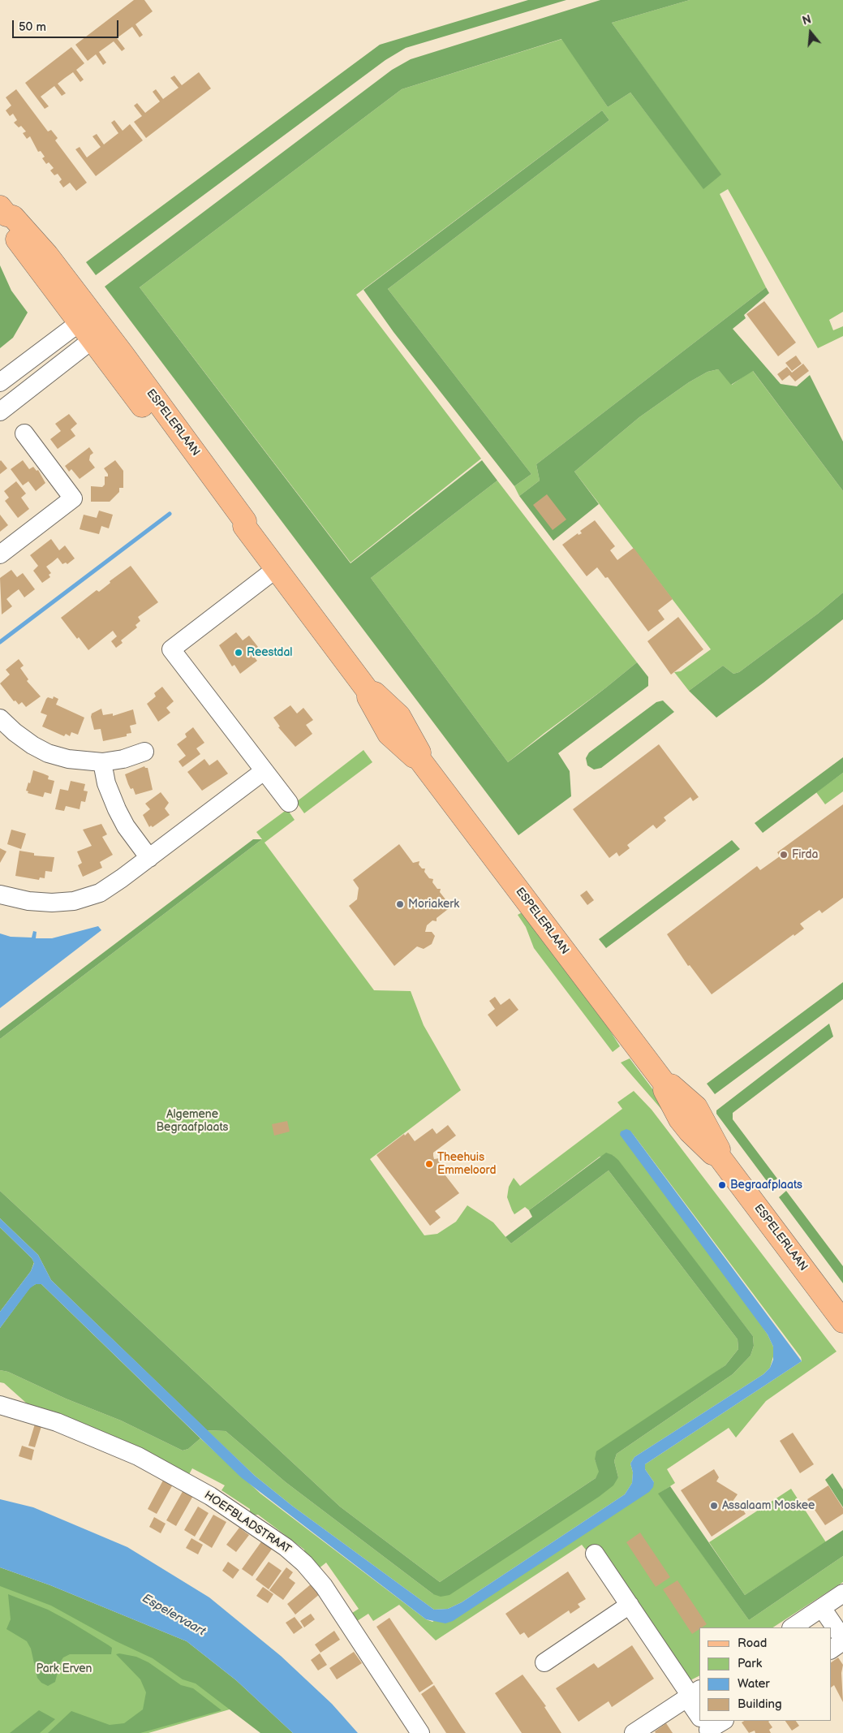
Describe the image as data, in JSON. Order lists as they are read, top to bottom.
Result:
{
  "streets": {
    "main road": ["ESPELERLAAN"],
    "street": ["HOEFBLADSTRAAT"]
  },
  "water": ["Espelervaart"],
  "parks": ["Algemene Begraafplaats", "Park Erven"],
  "places": [
    "Reestdal",
    "Firda",
    "Moriakerk",
    "Theehuis Emmeloord",
    "Begraafplaats",
    "Assalaam Moskee"
  ],
  "legend": [
    "Road",
    "Park",
    "Water",
    "Building"
  ],
  "scale_bar": "50 m",
  "north": "top"
}
